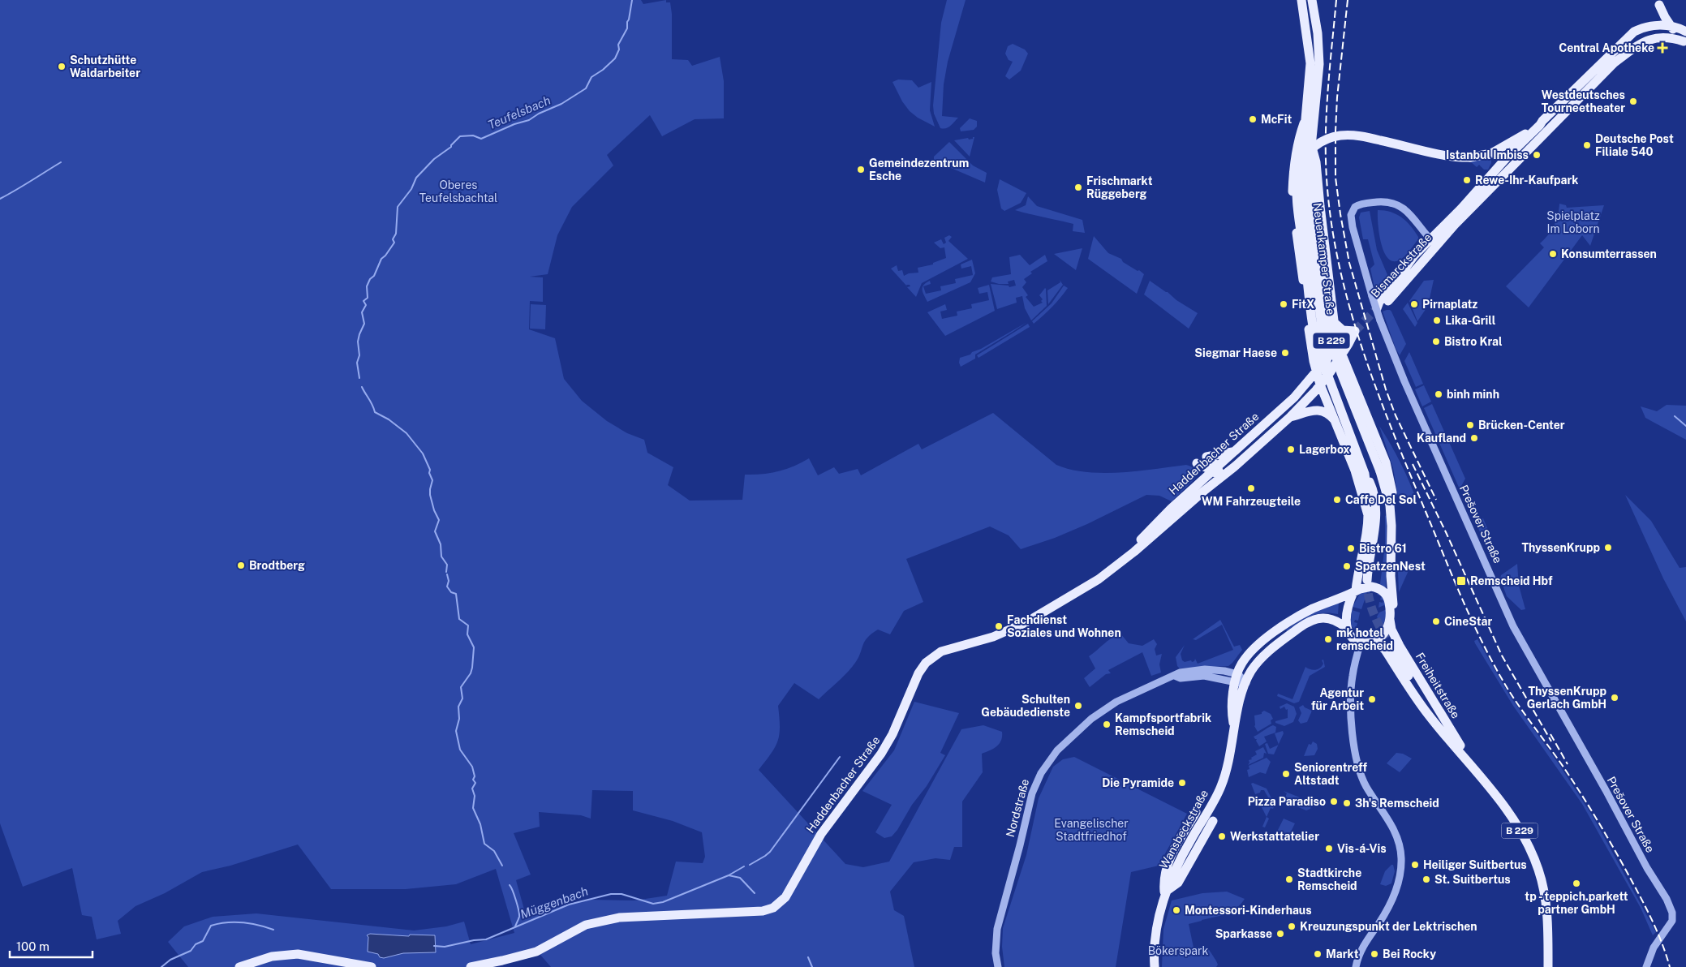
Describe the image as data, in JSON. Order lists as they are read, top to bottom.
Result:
{
  "streets": {
    "main road": [
      "Neuenkamper Straße",
      "Bismarckstraße",
      "B 229",
      "Haddenbacher Straße",
      "Freiheitstraße",
      "Wansbeckstraße"
    ],
    "street": ["Prešover Straße", "Nordstraße"]
  },
  "crossings": [
    ["Neuenkamper Straße", "B 229"],
    ["Bismarckstraße", "Prešover Straße"],
    ["B 229", "Haddenbacher Straße"],
    ["B 229", "Freiheitstraße"],
    ["Nordstraße", "Wansbeckstraße"]
  ],
  "water": ["Teufelsbach", "Müggenbach"],
  "parks": [
    "Oberes Teufelsbachtal",
    "Spielplatz Im Loborn",
    "Evangelischer Stadtfriedhof",
    "Bökerspark"
  ],
  "places": {
    "health": ["Central Apotheke"],
    "other": [
      "Schutzhütte Waldarbeiter",
      "Westdeutsches Tourneetheater",
      "McFit",
      "Deutsche Post Filiale 540",
      "Istanbul Imbiss",
      "Gemeindezentrum Esche",
      "Rewe-Ihr-Kaufpark",
      "Frischmarkt Rüggeberg",
      "Konsumterrassen",
      "FitX",
      "Pirnaplatz",
      "Lika-Grill",
      "Bistro Kral",
      "Siegmar Haese",
      "binh minh",
      "Brücken-Center",
      "Kaufland",
      "Lagerbox",
      "WM Fahrzeugteile",
      "Caffe Del Sol",
      "ThyssenKrupp",
      "Bistro 61",
      "Brodtberg",
      "SpatzenNest",
      "CineStar",
      "Fachdienst Soziales und Wohnen",
      "mk hotel remscheid",
      "ThyssenKrupp Gerlach GmbH",
      "Agentur für Arbeit",
      "Schulten Gebäudedienste",
      "Kampfsportfabrik Remscheid",
      "Seniorentreff Altstadt",
      "Die Pyramide",
      "Pizza Paradiso",
      "3h's Remscheid",
      "Werkstattatelier",
      "Vis-á-Vis",
      "Heiliger Suitbertus",
      "Stadtkirche Remscheid",
      "St. Suitbertus",
      "tp - teppich.parkett partner GmbH",
      "Montessori-Kinderhaus",
      "Kreuzungspunkt der Lektrischen",
      "Sparkasse",
      "Markt",
      "Bei Rocky"
    ],
    "transit": ["Remscheid Hbf"]
  },
  "scale_bar": "100 m"
}
